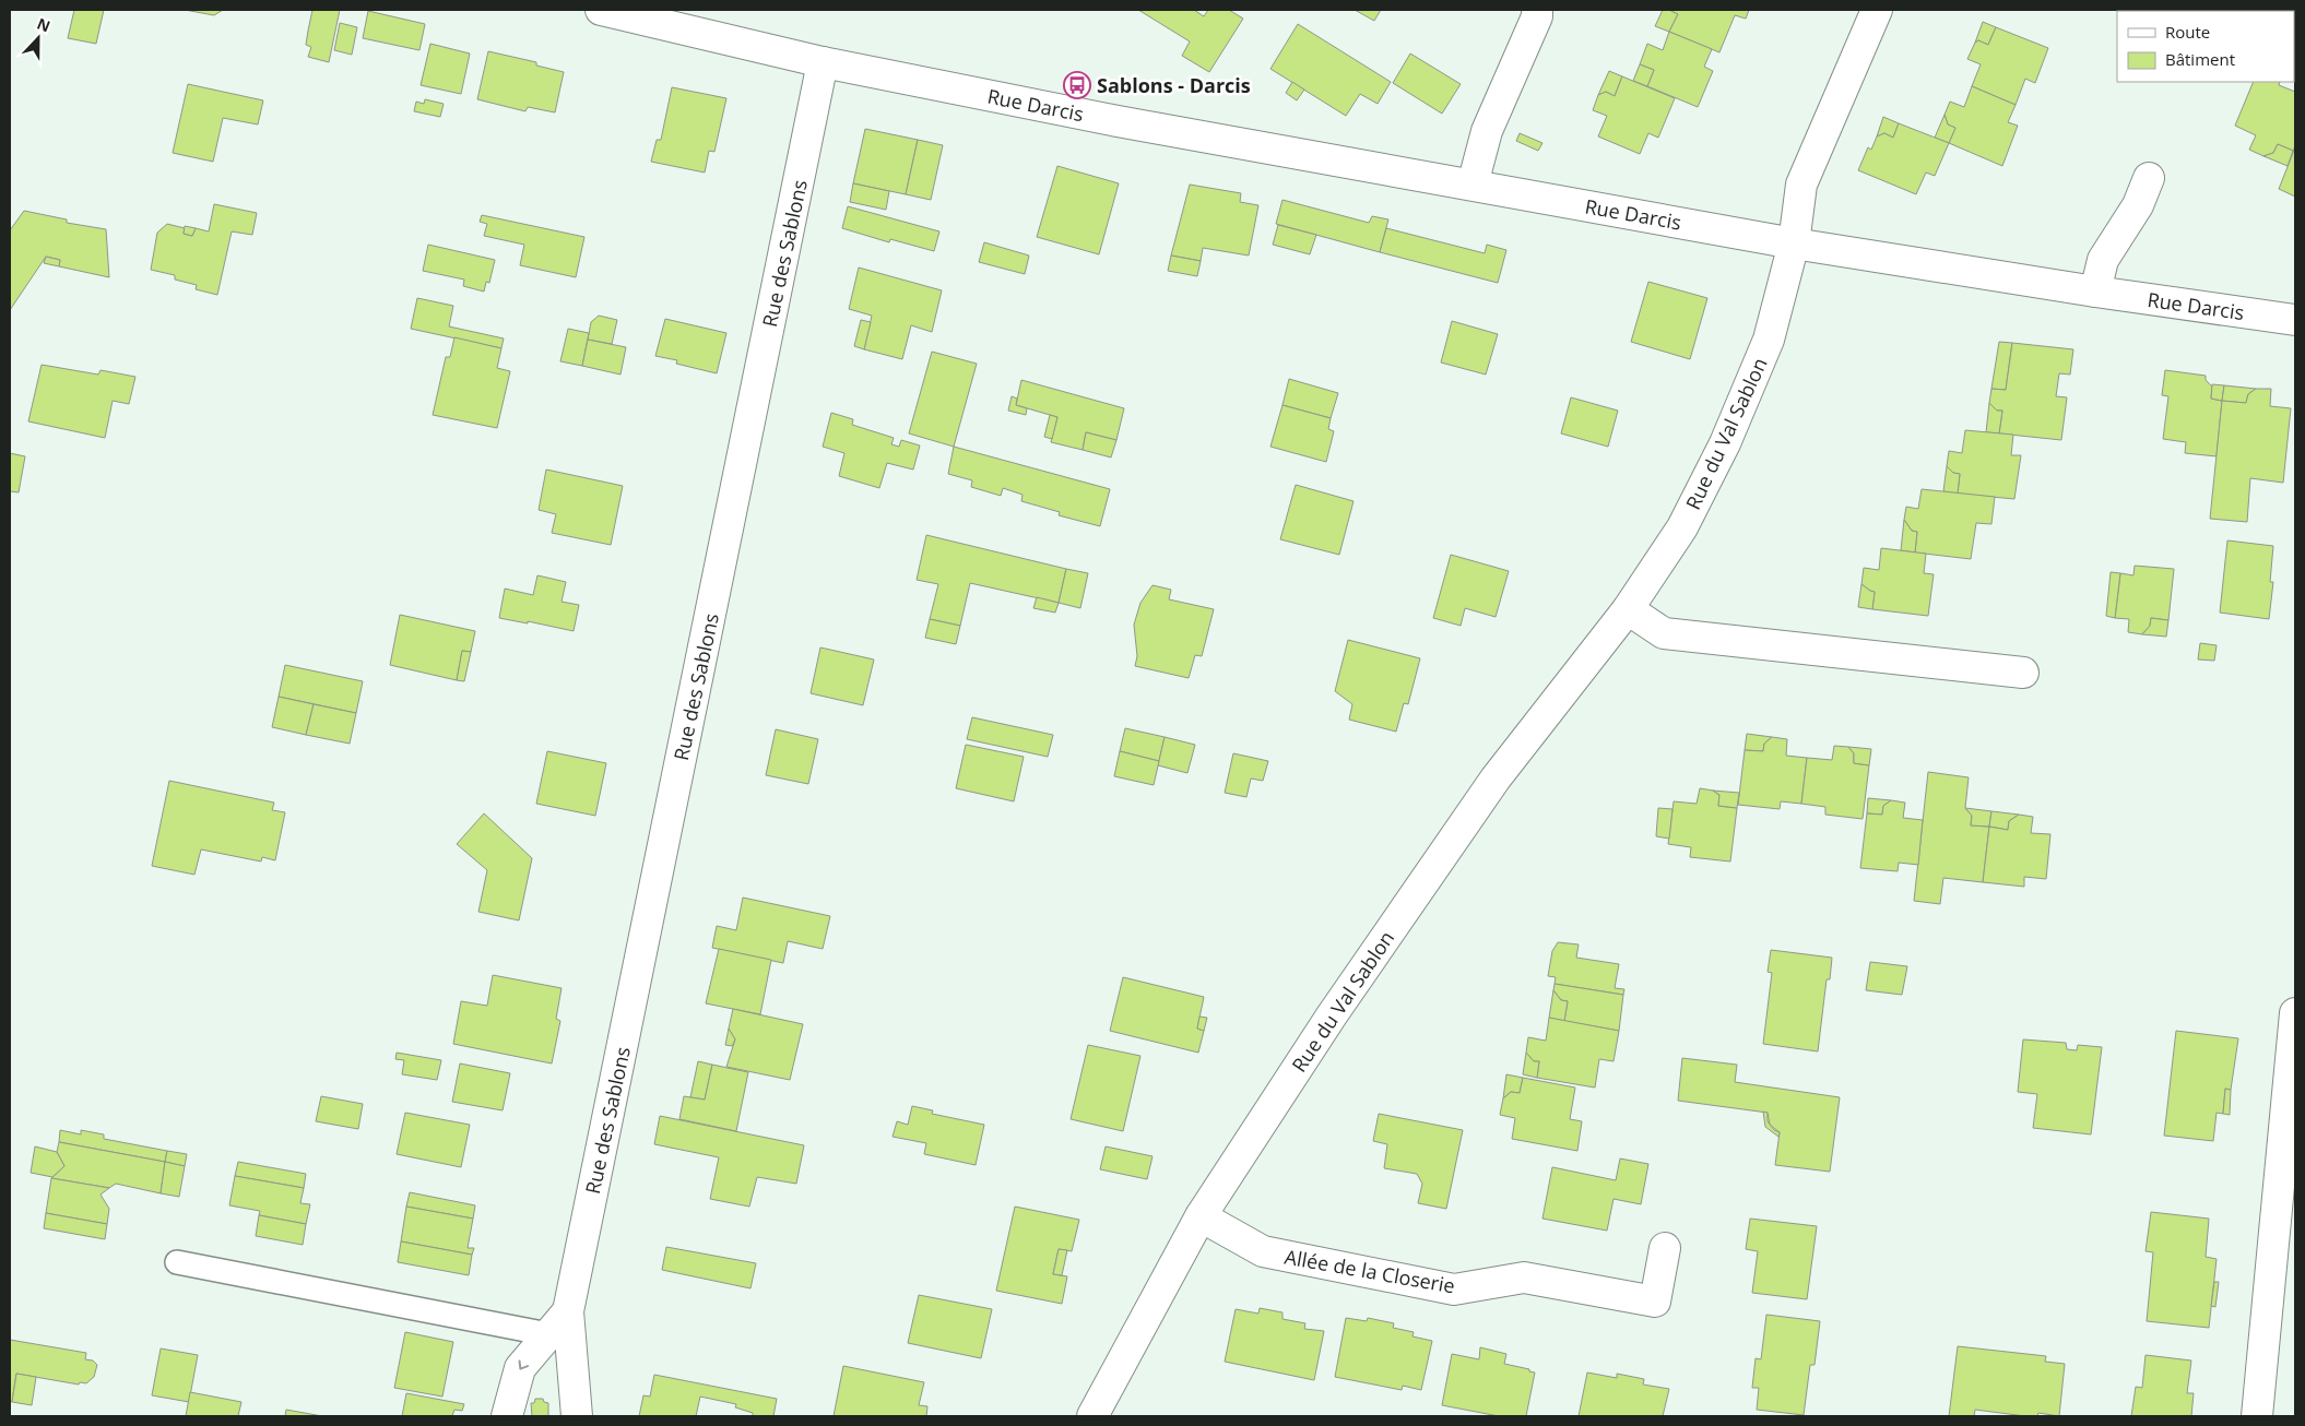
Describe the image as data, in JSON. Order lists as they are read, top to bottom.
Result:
{
  "streets": {
    "street": [
      "Rue Darcis",
      "Rue des Sablons",
      "Rue du Val Sablon",
      "Allée de la Closerie"
    ]
  },
  "crossings": [
    ["Rue Darcis", "Rue des Sablons"],
    ["Rue Darcis", "Rue du Val Sablon"],
    ["Rue du Val Sablon", "Allée de la Closerie"]
  ],
  "places": {
    "bus stop": ["Sablons - Darcis"]
  },
  "legend": ["Route", "Bâtiment"],
  "north": "top"
}
